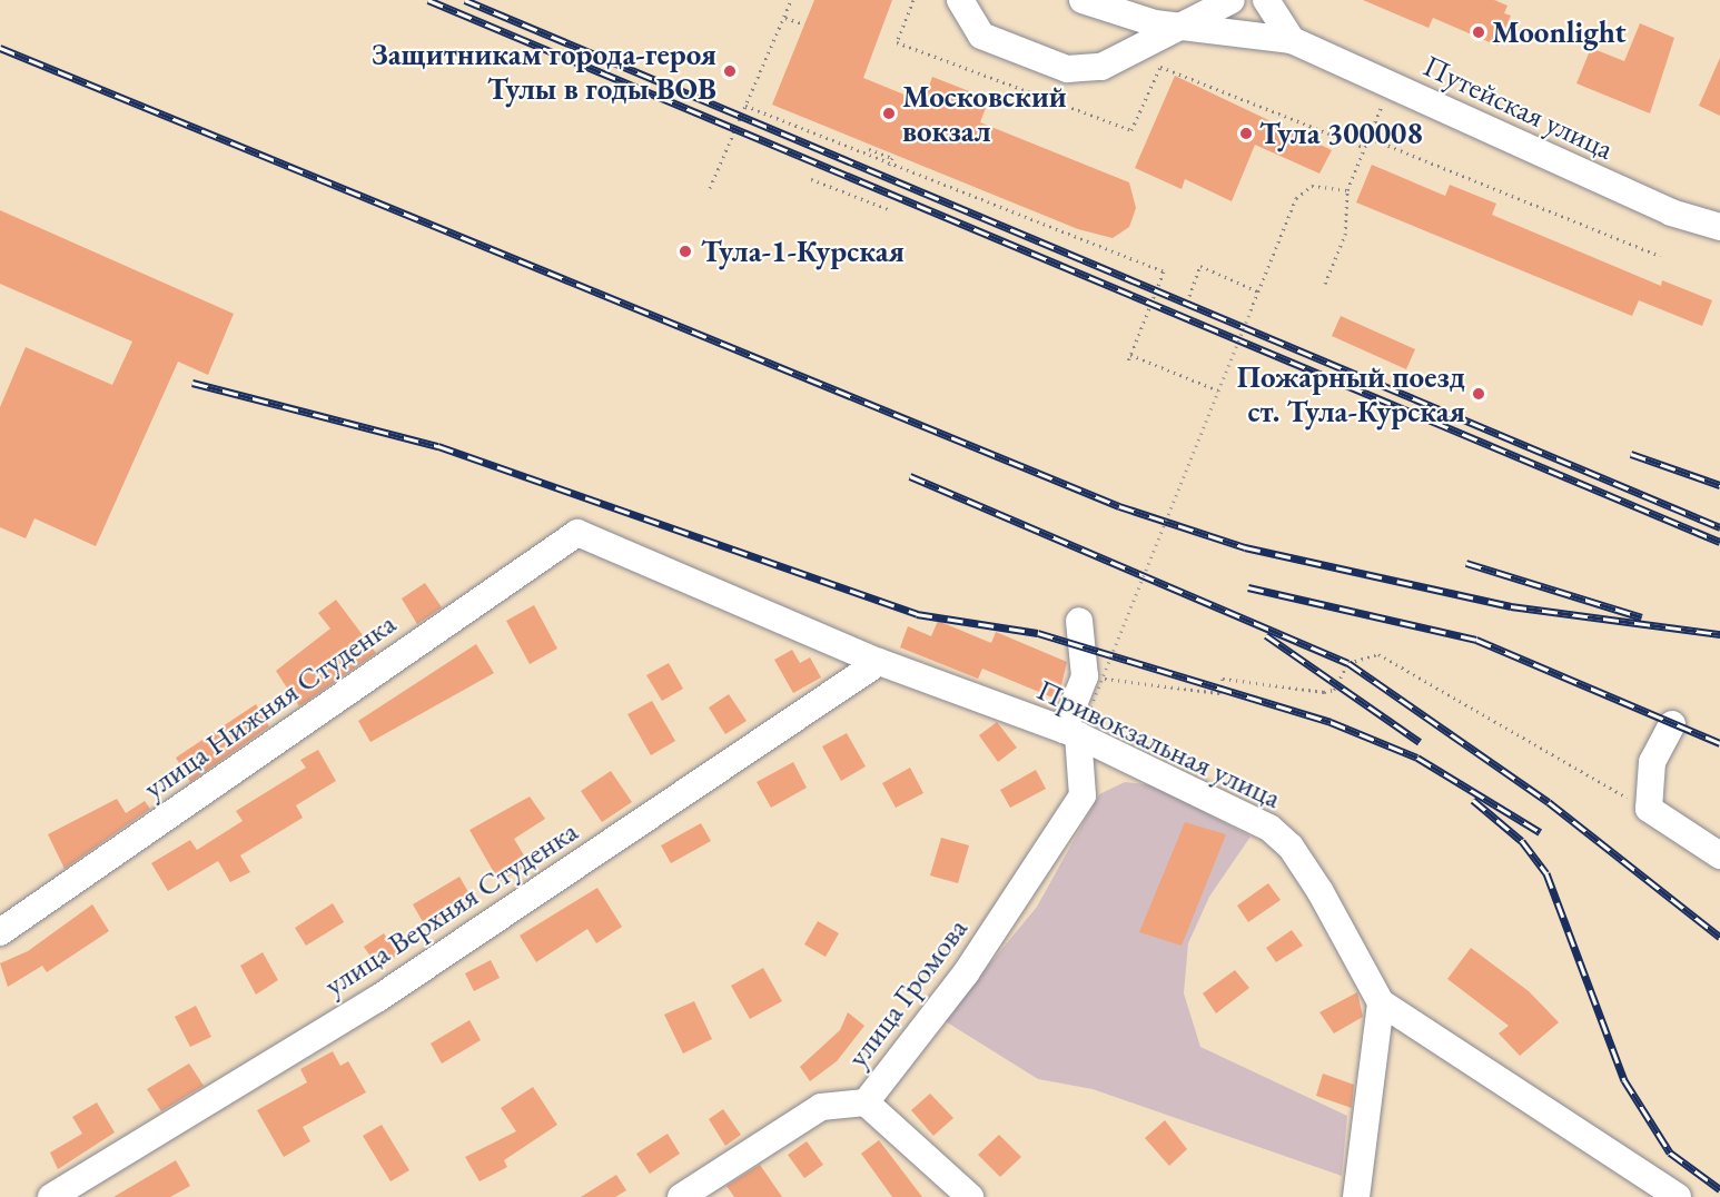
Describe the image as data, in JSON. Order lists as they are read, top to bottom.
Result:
{
  "streets": {
    "street": [
      "Путейская улица",
      "улица Нижняя Cтуденкa",
      "Привокзальная улица",
      "улица Верхняя Cтуденка",
      "улица Громова"
    ]
  },
  "crossings": [
    ["улица Нижняя Cтуденкa", "Привокзальная улица"],
    ["Привокзальная улица", "улица Верхняя Cтуденка"],
    ["Привокзальная улица", "улица Громова"]
  ],
  "places": [
    "Moonlight",
    "Защитникам города-героя Тулы в годы ВОВ",
    "Московский вокзал",
    "Тула 300008",
    "Тула-1-Курская",
    "Пожарный поезд ст. Тула-Курская"
  ]
}
